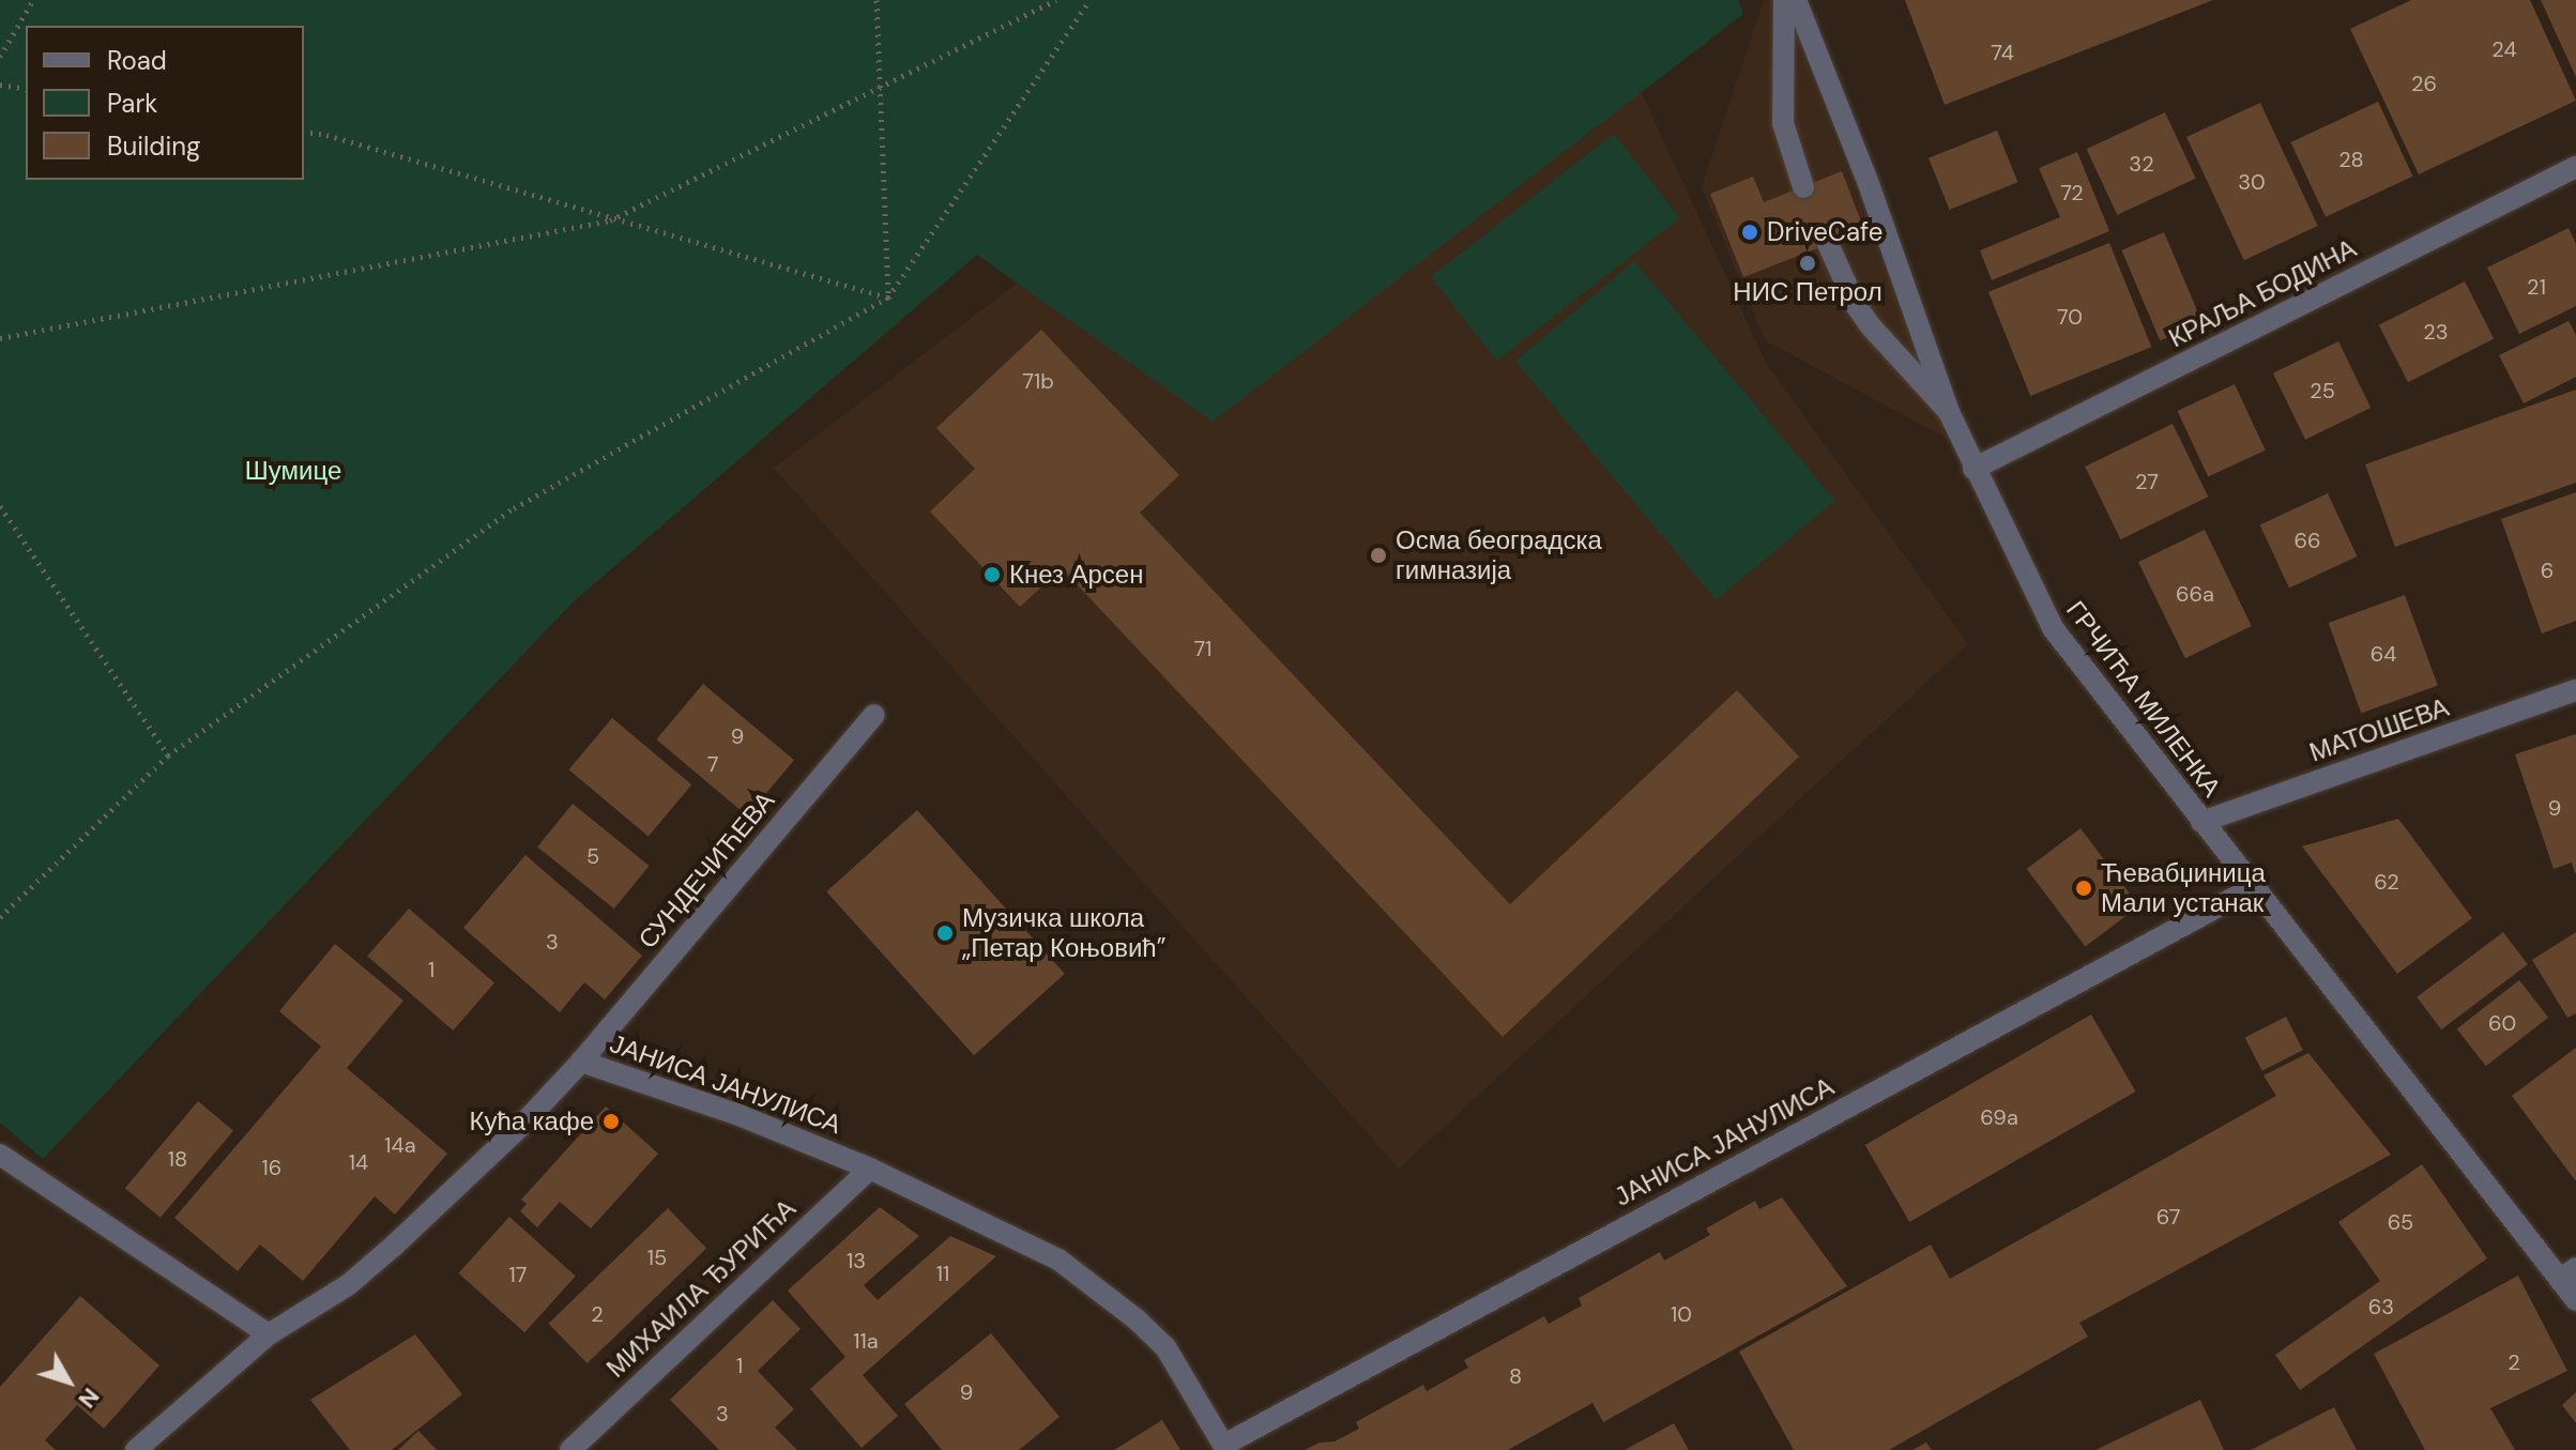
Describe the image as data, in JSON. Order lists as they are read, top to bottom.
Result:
{
  "streets": {
    "street": [
      "КРАЉА БОДИНА",
      "ГРЧИЋА МИЛЕНКА",
      "МАТОШЕВА",
      "СУНДЕЧИЋЕВА",
      "ЈАНИСА ЈАНУЛИСА",
      "МИХАИЛА ЂУРИЋА"
    ]
  },
  "crossings": [
    ["КРАЉА БОДИНА", "ГРЧИЋА МИЛЕНКА"],
    ["ГРЧИЋА МИЛЕНКА", "МАТОШЕВА"],
    ["ГРЧИЋА МИЛЕНКА", "ЈАНИСА ЈАНУЛИСА"],
    ["СУНДЕЧИЋЕВА", "ЈАНИСА ЈАНУЛИСА"],
    ["ЈАНИСА ЈАНУЛИСА", "МИХАИЛА ЂУРИЋА"]
  ],
  "parks": ["Шумице"],
  "places": [
    "DriveCafe",
    "НИС Петрол",
    "Осма београдска гимназија",
    "Кнез Арсен",
    "Ћевабџиница Мали устанак",
    "Музичка школа „Петар Коњовић”",
    "Кућа кафе"
  ],
  "house_numbers": [
    "24",
    "74",
    "26",
    "28",
    "32",
    "30",
    "72",
    "21",
    "70",
    "23",
    "71b",
    "25",
    "27",
    "66",
    "6",
    "66a",
    "71",
    "64",
    "9",
    "7",
    "9",
    "5",
    "62",
    "3",
    "1",
    "60",
    "69a",
    "14a",
    "18",
    "14",
    "16",
    "67",
    "65",
    "15",
    "13",
    "11",
    "17",
    "63",
    "2",
    "10",
    "11a",
    "2",
    "1",
    "8",
    "9",
    "3"
  ],
  "legend": ["Road", "Park", "Building"],
  "north": "bottom right"
}
